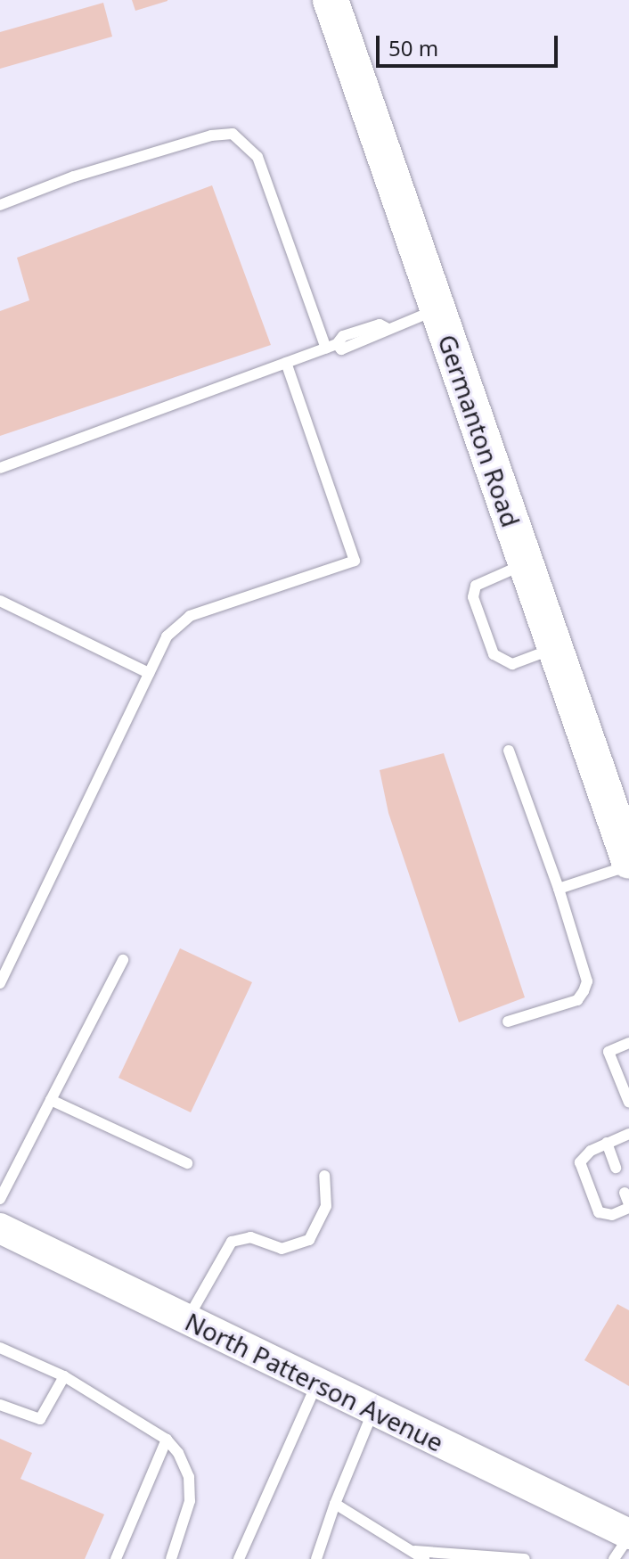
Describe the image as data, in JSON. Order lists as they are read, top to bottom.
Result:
{
  "streets": {
    "main road": ["Germanton Road", "North Patterson Avenue"]
  },
  "scale_bar": "50 m"
}
